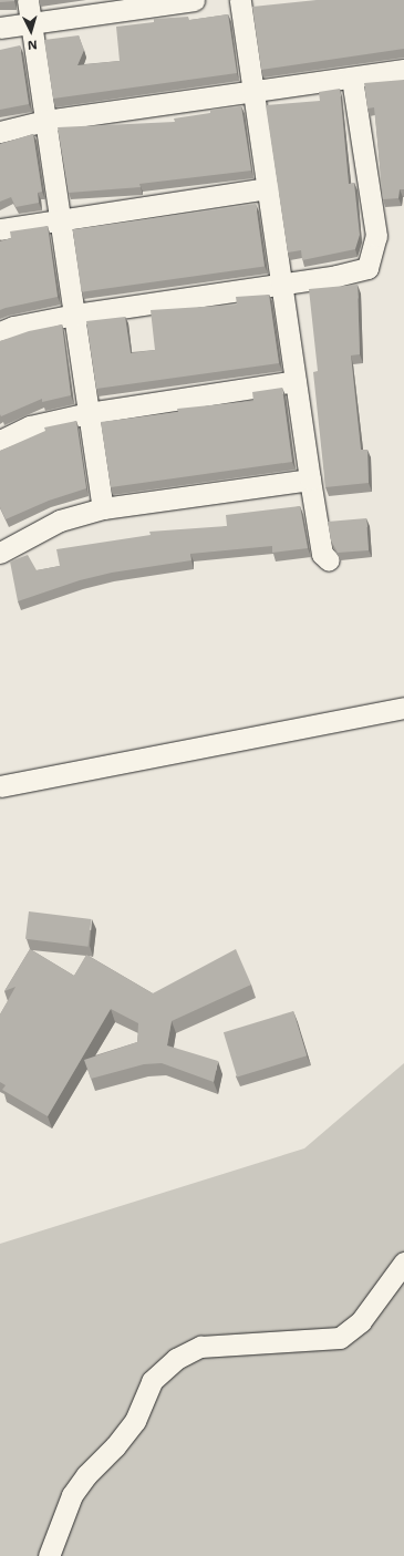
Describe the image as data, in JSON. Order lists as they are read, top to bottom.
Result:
{
  "north": "bottom"
}
